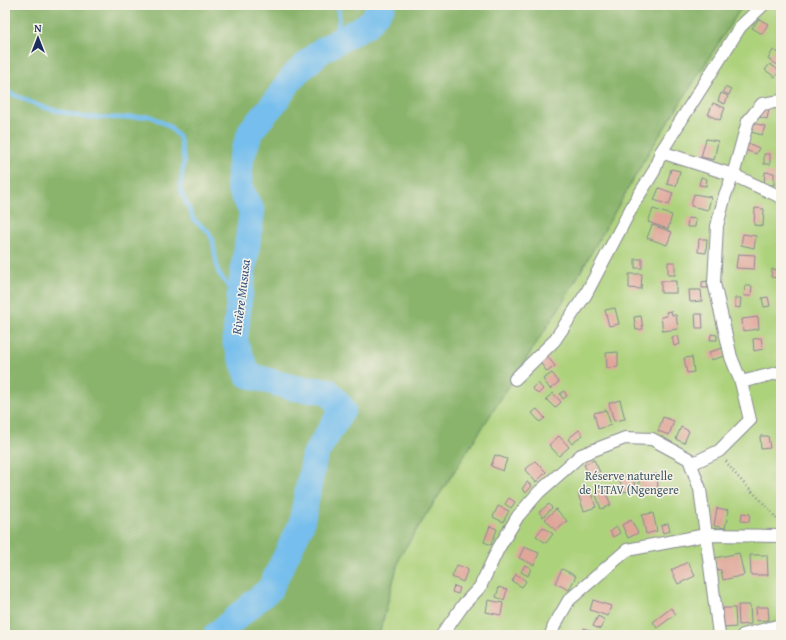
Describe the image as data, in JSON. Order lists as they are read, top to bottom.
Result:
{
  "water": ["Rivière Mususa"],
  "parks": ["Réserve naturelle de l'ITAV (Ngengere"],
  "north": "top"
}
